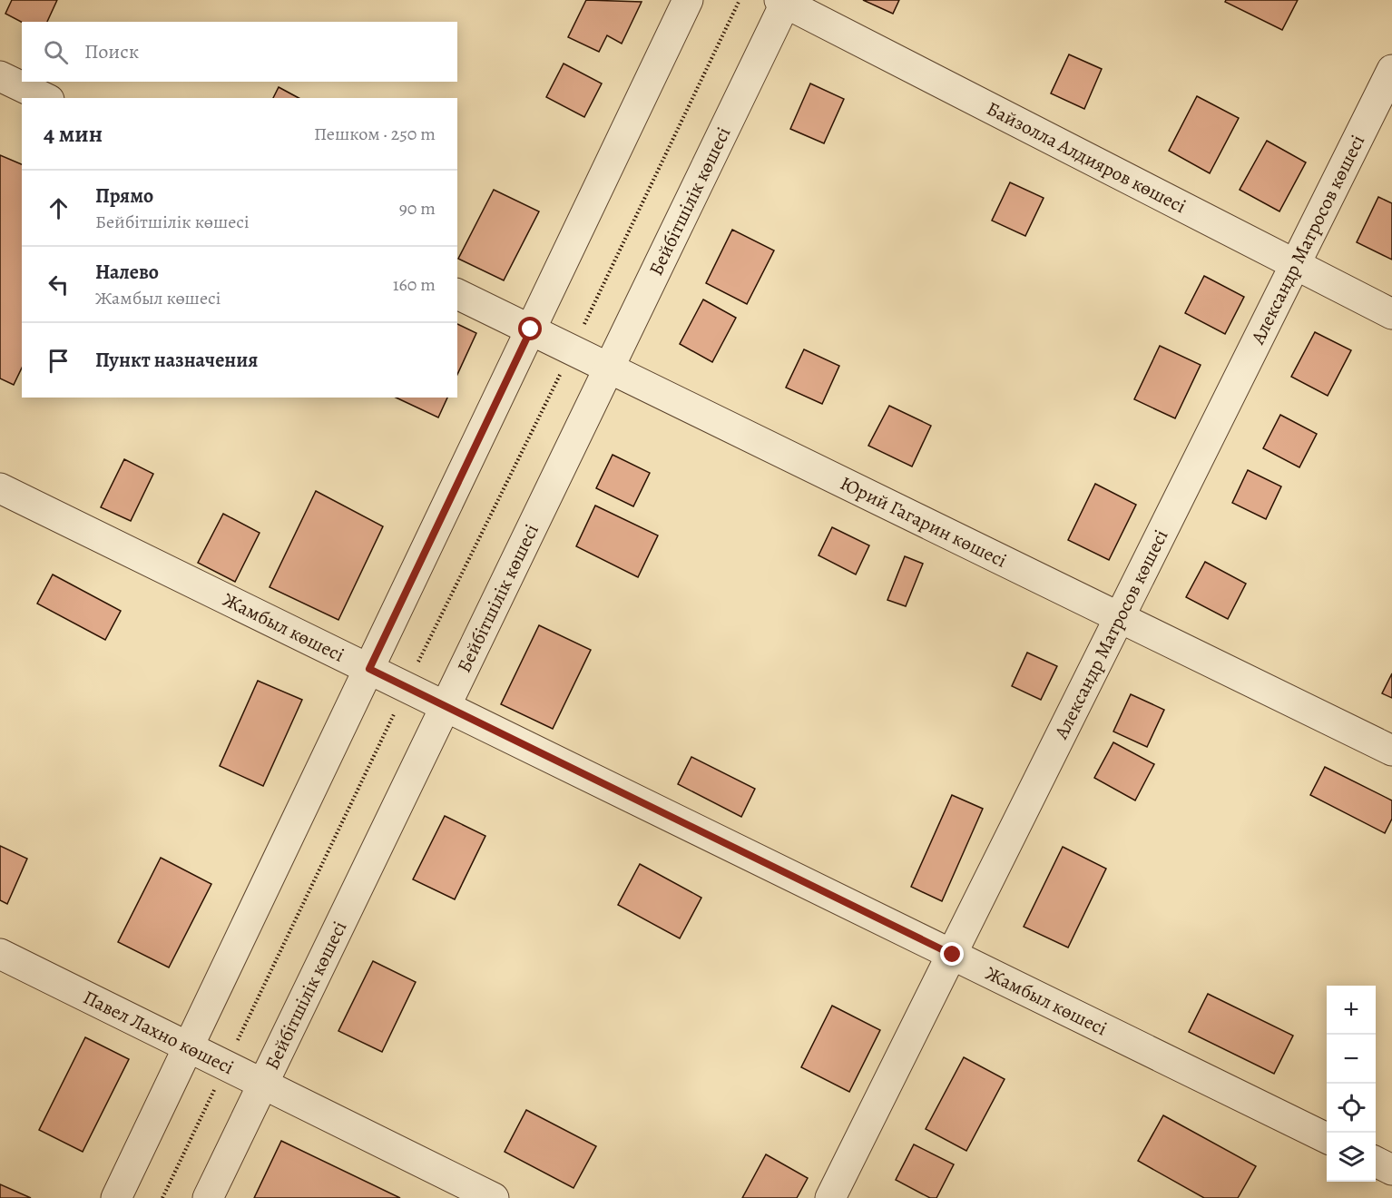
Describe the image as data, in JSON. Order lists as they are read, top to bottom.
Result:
{
  "streets": {
    "street": [
      "Байзолла Алдияров көшесі",
      "Бейбітшілік көшесі",
      "Александр Матросов көшесі",
      "Юрий Гагарин көшесі",
      "Жамбыл көшесі",
      "Павел Лахно көшесі"
    ]
  },
  "crossings": [
    ["Байзолла Алдияров көшесі", "Бейбітшілік көшесі"],
    ["Байзолла Алдияров көшесі", "Александр Матросов көшесі"],
    ["Бейбітшілік көшесі", "Юрий Гагарин көшесі"],
    ["Бейбітшілік көшесі", "Жамбыл көшесі"],
    ["Бейбітшілік көшесі", "Павел Лахно көшесі"],
    ["Александр Матросов көшесі", "Юрий Гагарин көшесі"],
    ["Александр Матросов көшесі", "Жамбыл көшесі"]
  ],
  "page": {
    "search": "Поиск",
    "heading": ["4 мин", "Пешком · 250 m"],
    "list": [
      ["Прямо", "Бейбітшілік көшесі", "90 m"],
      ["Налево", "Жамбыл көшесі", "160 m"],
      "Пункт назначения"
    ],
    "map_buttons": ["+", "−"]
  }
}
